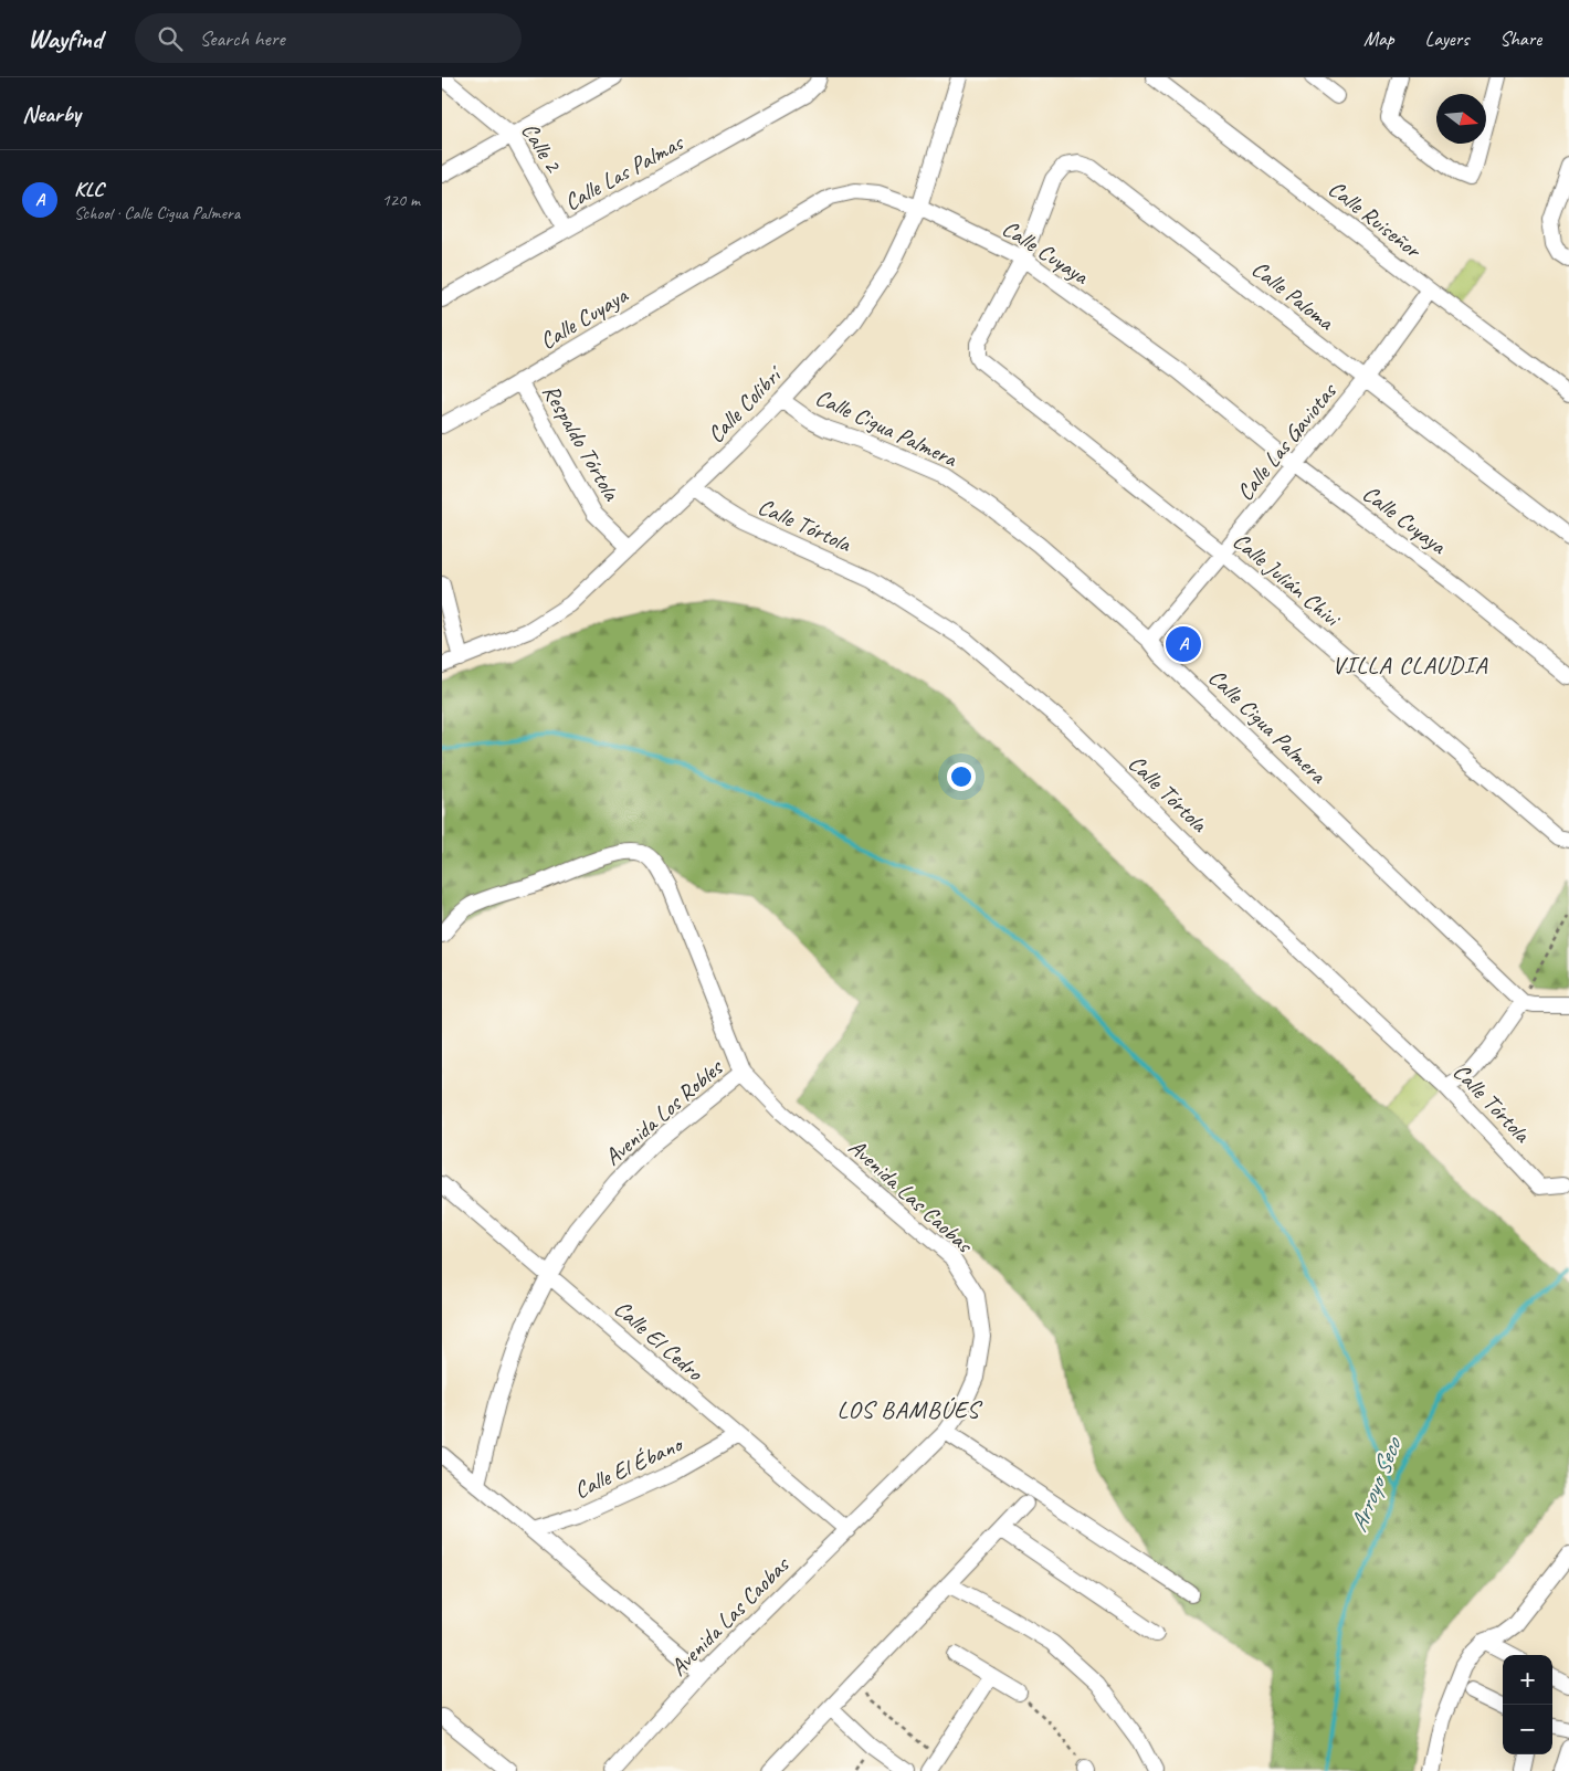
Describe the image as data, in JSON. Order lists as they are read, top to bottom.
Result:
{
  "streets": {
    "street": [
      "Calle 2",
      "Calle Las Palmas",
      "Calle Ruiseñor",
      "Calle Cuyaya",
      "Calle Paloma",
      "Calle Colibrí",
      "Calle Cigua Palmera",
      "Respaldo Tórtola",
      "Calle Las Gaviotas",
      "Calle Tórtola",
      "Calle Julián Chivi",
      "Avenida Los Robles",
      "Avenida Las Caobas",
      "Calle El Cedro",
      "Calle El Ébano"
    ]
  },
  "crossings": [
    ["Calle 2", "Calle Las Palmas"],
    ["Calle Ruiseñor", "Calle Las Gaviotas"],
    ["Calle Cuyaya", "Calle Paloma"],
    ["Calle Cuyaya", "Calle Colibrí"],
    ["Calle Cuyaya", "Respaldo Tórtola"],
    ["Calle Cuyaya", "Calle Las Gaviotas"],
    ["Calle Cuyaya", "Calle Julián Chivi"],
    ["Calle Paloma", "Calle Las Gaviotas"],
    ["Calle Paloma", "Calle Julián Chivi"],
    ["Calle Colibrí", "Calle Cigua Palmera"],
    ["Calle Colibrí", "Respaldo Tórtola"],
    ["Calle Colibrí", "Calle Tórtola"],
    ["Calle Cigua Palmera", "Calle Las Gaviotas"],
    ["Calle Las Gaviotas", "Calle Julián Chivi"],
    ["Avenida Los Robles", "Avenida Las Caobas"],
    ["Avenida Los Robles", "Calle El Cedro"],
    ["Avenida Las Caobas", "Calle El Cedro"],
    ["Calle El Cedro", "Calle El Ébano"]
  ],
  "districts": ["VILLA CLAUDIA", "LOS BAMBÚES"],
  "water": ["Arroyo Seco"],
  "north": "right",
  "page": {
    "header": "Wayfind",
    "search": "Search here",
    "nav": ["Map", "Layers", "Share"],
    "heading": "Nearby",
    "list": [
      {
        "mark": "A",
        "name": "KLC",
        "note": "School · Calle Cigua Palmera",
        "value": "120 m"
      }
    ],
    "pins": "A",
    "map_buttons": ["+", "−"]
  }
}
